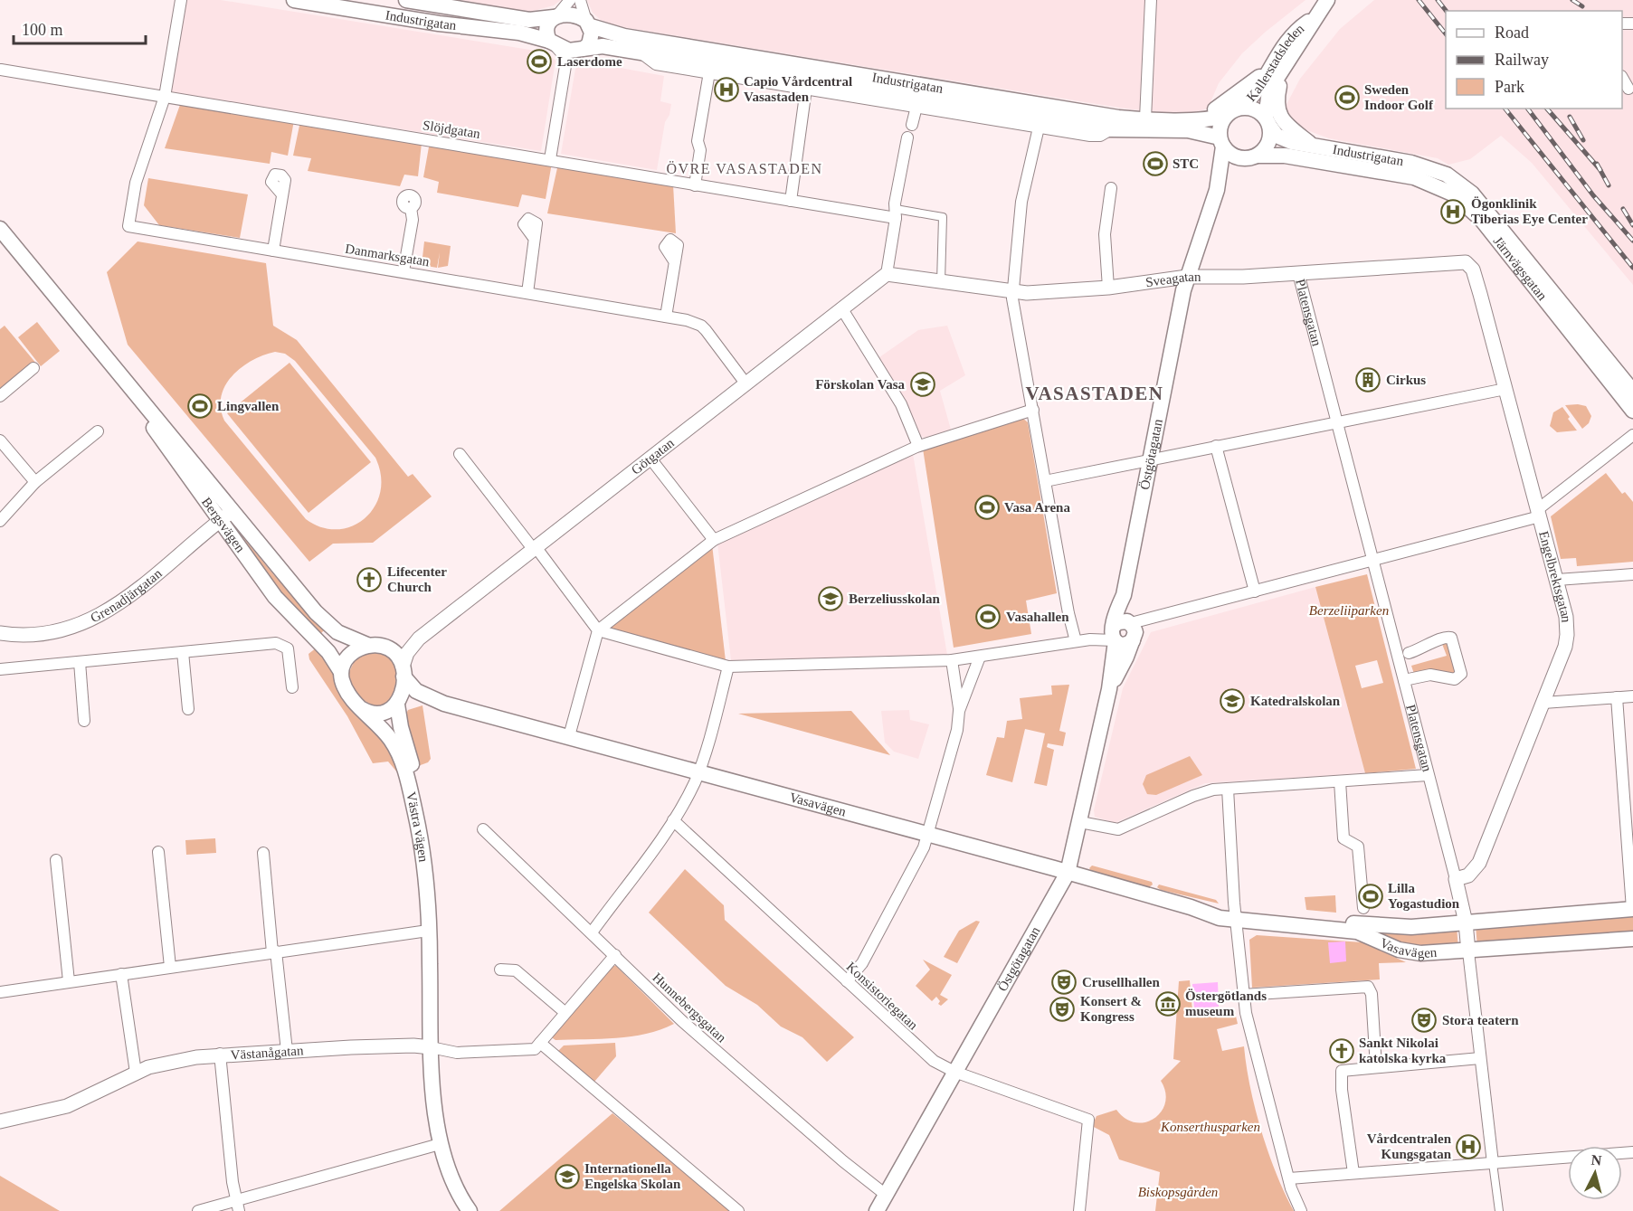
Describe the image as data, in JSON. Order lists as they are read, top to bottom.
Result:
{
  "streets": {
    "main road": [
      "Industrigatan",
      "Kallerstadsleden",
      "Järnvägsgatan",
      "Östgötagatan",
      "Bergsvägen",
      "Vasavägen",
      "Västra vägen"
    ],
    "street": [
      "Slöjdgatan",
      "Danmarksgatan",
      "Sveagatan",
      "Platensgatan",
      "Götgatan",
      "Engelbrektsgatan",
      "Grenadjärgatan",
      "Konsistoriegatan",
      "Hunnebergsgatan",
      "Västanågatan"
    ]
  },
  "crossings": [
    ["Industrigatan", "Kallerstadsleden"],
    ["Industrigatan", "Järnvägsgatan"],
    ["Industrigatan", "Östgötagatan"],
    ["Kallerstadsleden", "Östgötagatan"],
    ["Slöjdgatan", "Danmarksgatan"],
    ["Danmarksgatan", "Götgatan"],
    ["Sveagatan", "Platensgatan"],
    ["Sveagatan", "Östgötagatan"],
    ["Sveagatan", "Götgatan"],
    ["Sveagatan", "Engelbrektsgatan"],
    ["Platensgatan", "Engelbrektsgatan"],
    ["Platensgatan", "Vasavägen"],
    ["Östgötagatan", "Vasavägen"],
    ["Östgötagatan", "Konsistoriegatan"],
    ["Östgötagatan", "Hunnebergsgatan"],
    ["Götgatan", "Bergsvägen"],
    ["Götgatan", "Vasavägen"],
    ["Götgatan", "Västra vägen"],
    ["Bergsvägen", "Grenadjärgatan"],
    ["Bergsvägen", "Vasavägen"],
    ["Bergsvägen", "Västra vägen"],
    ["Vasavägen", "Västra vägen"],
    ["Västra vägen", "Västanågatan"]
  ],
  "districts": ["ÖVRE VASASTADEN", "VASASTADEN"],
  "parks": ["Berzeliiparken", "Konserthusparken", "Biskopsgården"],
  "places": {
    "sports": [
      "Laserdome",
      "Sweden Indoor Golf",
      "STC",
      "Lingvallen",
      "Vasa Arena",
      "Vasahallen",
      "Lilla Yogastudion"
    ],
    "hospital": ["Capio Vårdcentral Vasastaden", "Ögonklinik Tiberias Eye Center", "Vårdcentralen Kungsgatan"],
    "building": ["Cirkus"],
    "school or university": [
      "Förskolan Vasa",
      "Berzeliusskolan",
      "Katedralskolan",
      "Internationella Engelska Skolan"
    ],
    "church": ["Lifecenter Church", "Sankt Nikolai katolska kyrka"],
    "theatre": ["Crusellhallen", "Konsert & Kongress", "Stora teatern"],
    "museum": ["Östergötlands museum"]
  },
  "legend": ["Road", "Railway", "Park"],
  "scale_bar": "100 m",
  "north": "top"
}
